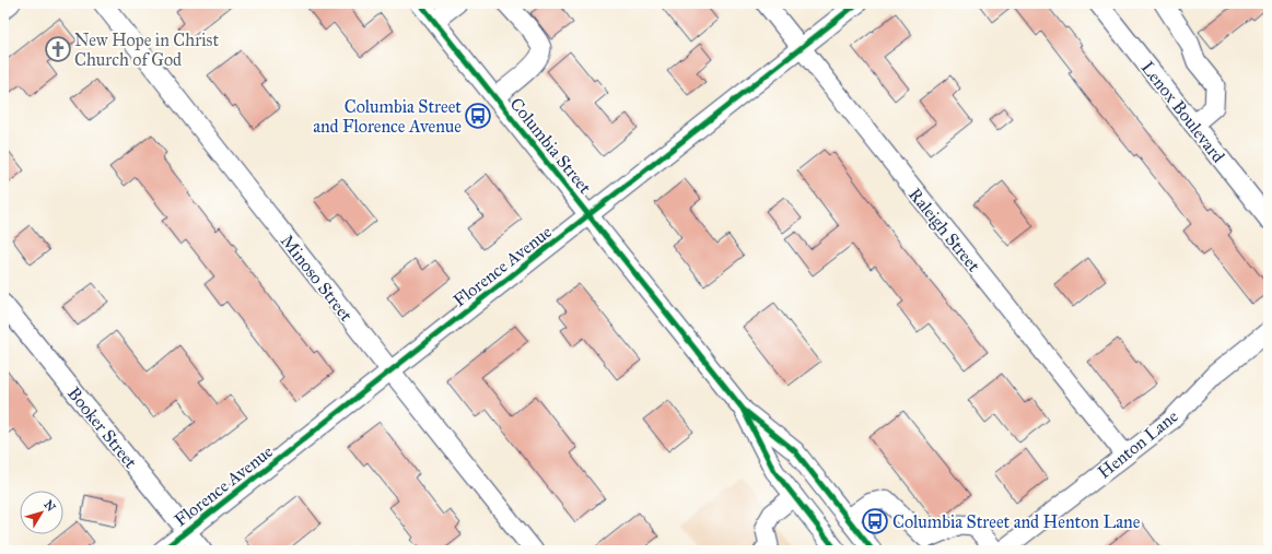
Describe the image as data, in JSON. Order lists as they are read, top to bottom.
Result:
{
  "streets": {
    "street": [
      "Lenox Boulevard",
      "Columbia Street",
      "Raleigh Street",
      "Florence Avenue",
      "Minoso Street",
      "Booker Street",
      "Henton Lane"
    ]
  },
  "crossings": [
    ["Columbia Street", "Florence Avenue"],
    ["Raleigh Street", "Florence Avenue"],
    ["Raleigh Street", "Henton Lane"],
    ["Florence Avenue", "Minoso Street"],
    ["Florence Avenue", "Booker Street"]
  ],
  "places": {
    "church": ["New Hope in Christ Church of God"],
    "bus stop": ["Columbia Street and Florence Avenue", "Columbia Street and Henton Lane"]
  },
  "north": "top right"
}
